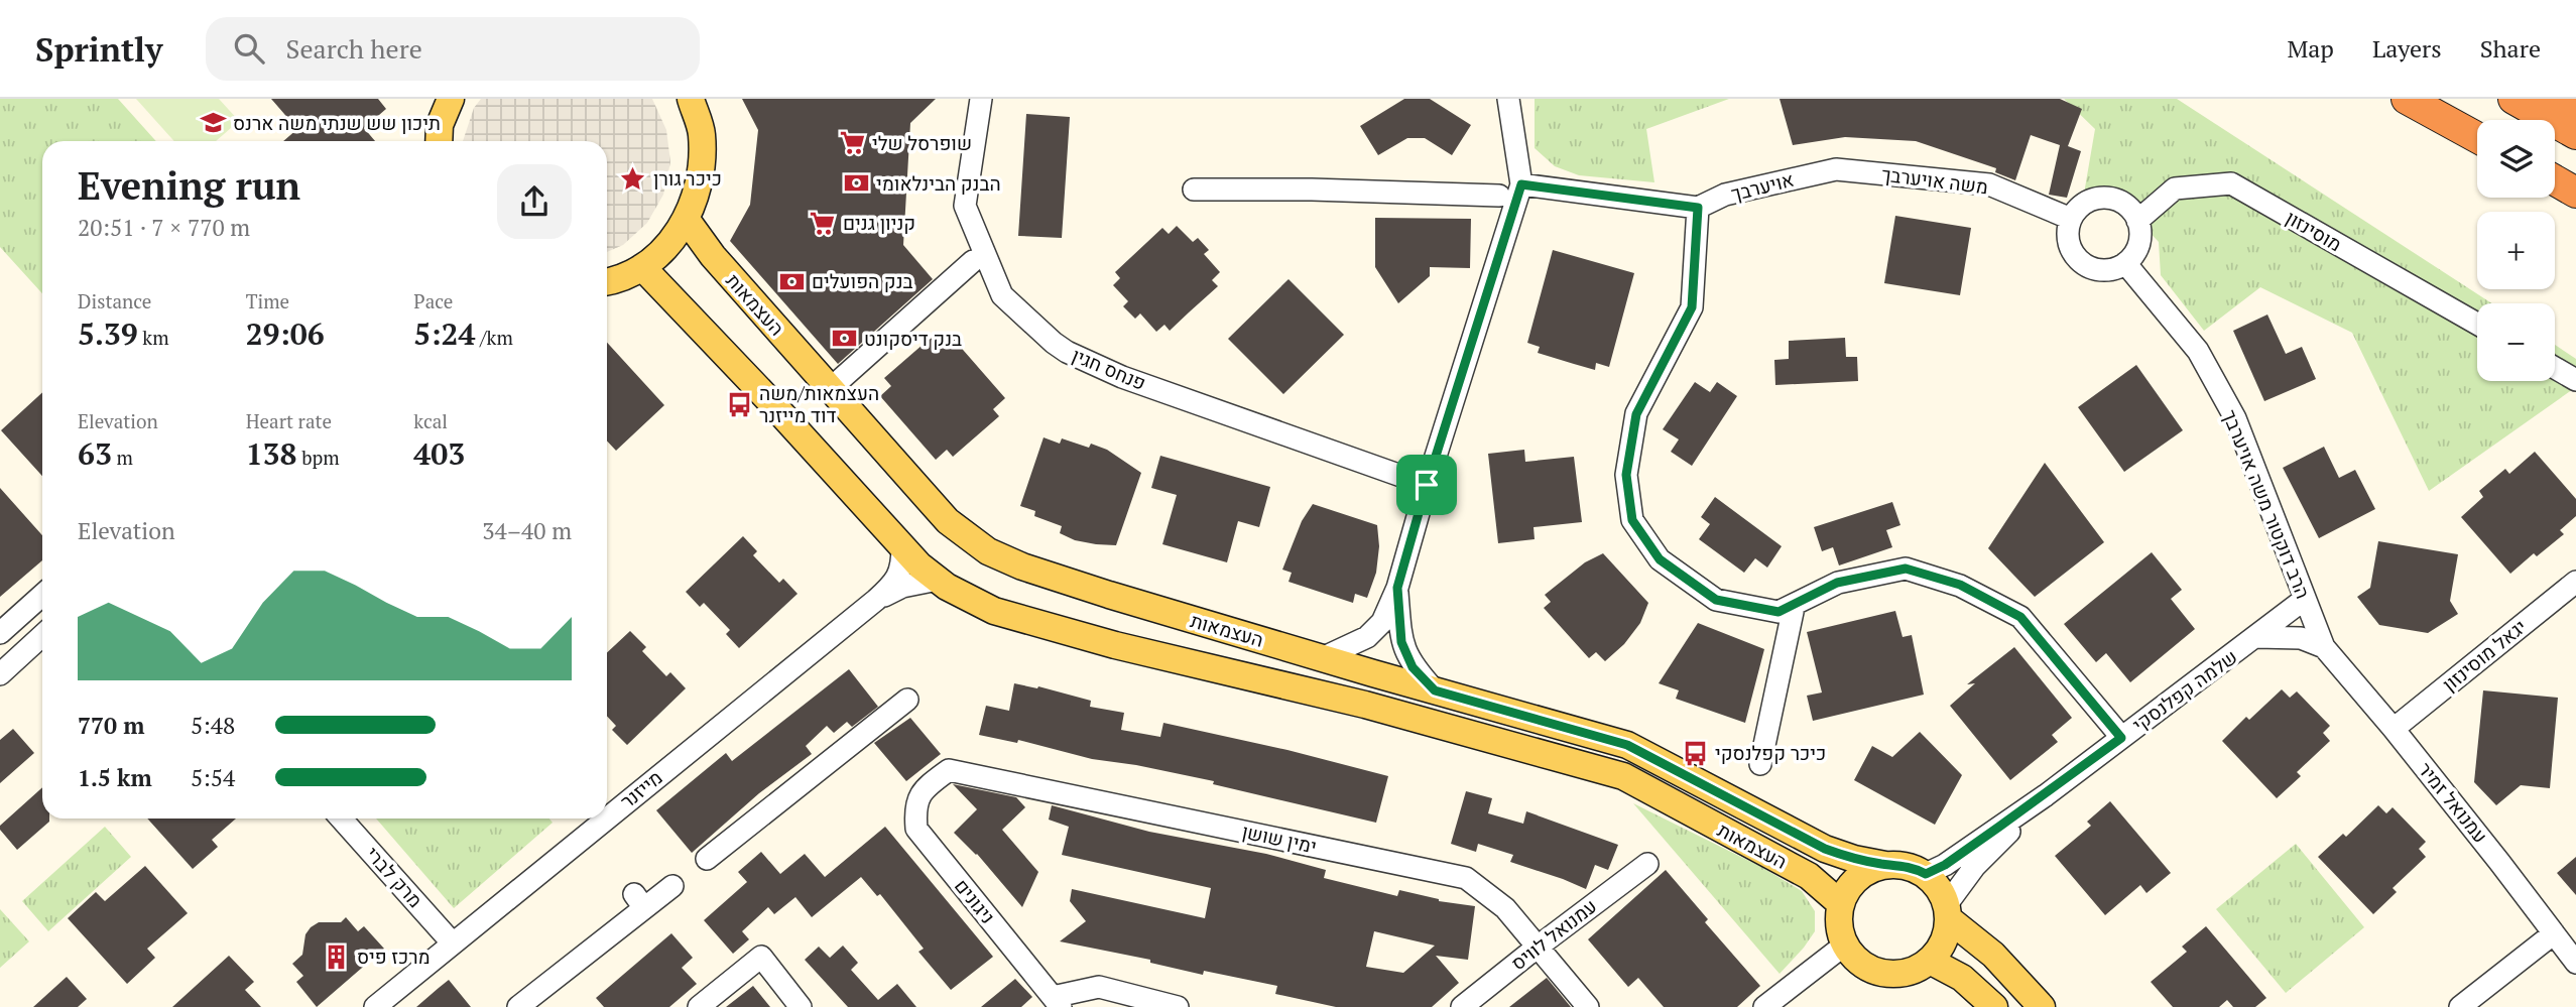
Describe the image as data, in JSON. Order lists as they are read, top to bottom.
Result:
{
  "streets": {
    "main road": ["העצמאות"],
    "street": [
      "משה אויערבך",
      "אויערבך",
      "מוסינזון",
      "פנחס חגין",
      "הרב דוקטור משה אויערבך",
      "יגאל מוסינזון",
      "שלמה קפלנסקי",
      "מייזנר",
      "עמנואל זמיר",
      "ימין שושן",
      "מרק לברי",
      "ניגונים",
      "עמנואל לוויס"
    ]
  },
  "crossings": [
    ["משה אויערבך", "אויערבך"],
    ["משה אויערבך", "מוסינזון"],
    ["משה אויערבך", "הרב דוקטור משה אויערבך"],
    ["מוסינזון", "הרב דוקטור משה אויערבך"],
    ["העצמאות", "שלמה קפלנסקי"],
    ["העצמאות", "מייזנר"],
    ["הרב דוקטור משה אויערבך", "שלמה קפלנסקי"],
    ["הרב דוקטור משה אויערבך", "עמנואל זמיר"],
    ["יגאל מוסינזון", "עמנואל זמיר"],
    ["שלמה קפלנסקי", "עמנואל זמיר"],
    ["מייזנר", "מרק לברי"],
    ["ימין שושן", "ניגונים"],
    ["ימין שושן", "עמנואל לוויס"]
  ],
  "places": {
    "school or university": ["תיכון שש שנתי משה ארנס"],
    "supermarket": ["שופרסל שלי", "קניון גנים"],
    "place": ["כיכר גורן"],
    "bank": ["הבנק הבינלאומי", "בנק הפועלים", "בנק דיסקונט"],
    "bus stop": ["העצמאות/משה דוד מייזנר", "כיכר קפלנסקי"],
    "building": ["מרכז פיס"]
  },
  "page": {
    "header": "Sprintly",
    "search": "Search here",
    "nav": ["Map", "Layers", "Share"],
    "map_buttons": ["+", "−"],
    "heading": ["Evening run", "20:51 · 7 × 770 m"],
    "stats": [
      ["Distance", "5.39 km"],
      ["Time", "29:06"],
      ["Pace", "5:24 /km"],
      ["Elevation", "63 m"],
      ["Heart rate", "138 bpm"],
      ["kcal", "403"]
    ],
    "chart": ["Elevation", "34–40 m"],
    "list": [
      {
        "name": "770 m",
        "note": "5:48"
      },
      {
        "name": "1.5 km",
        "note": "5:54"
      }
    ]
  }
}
